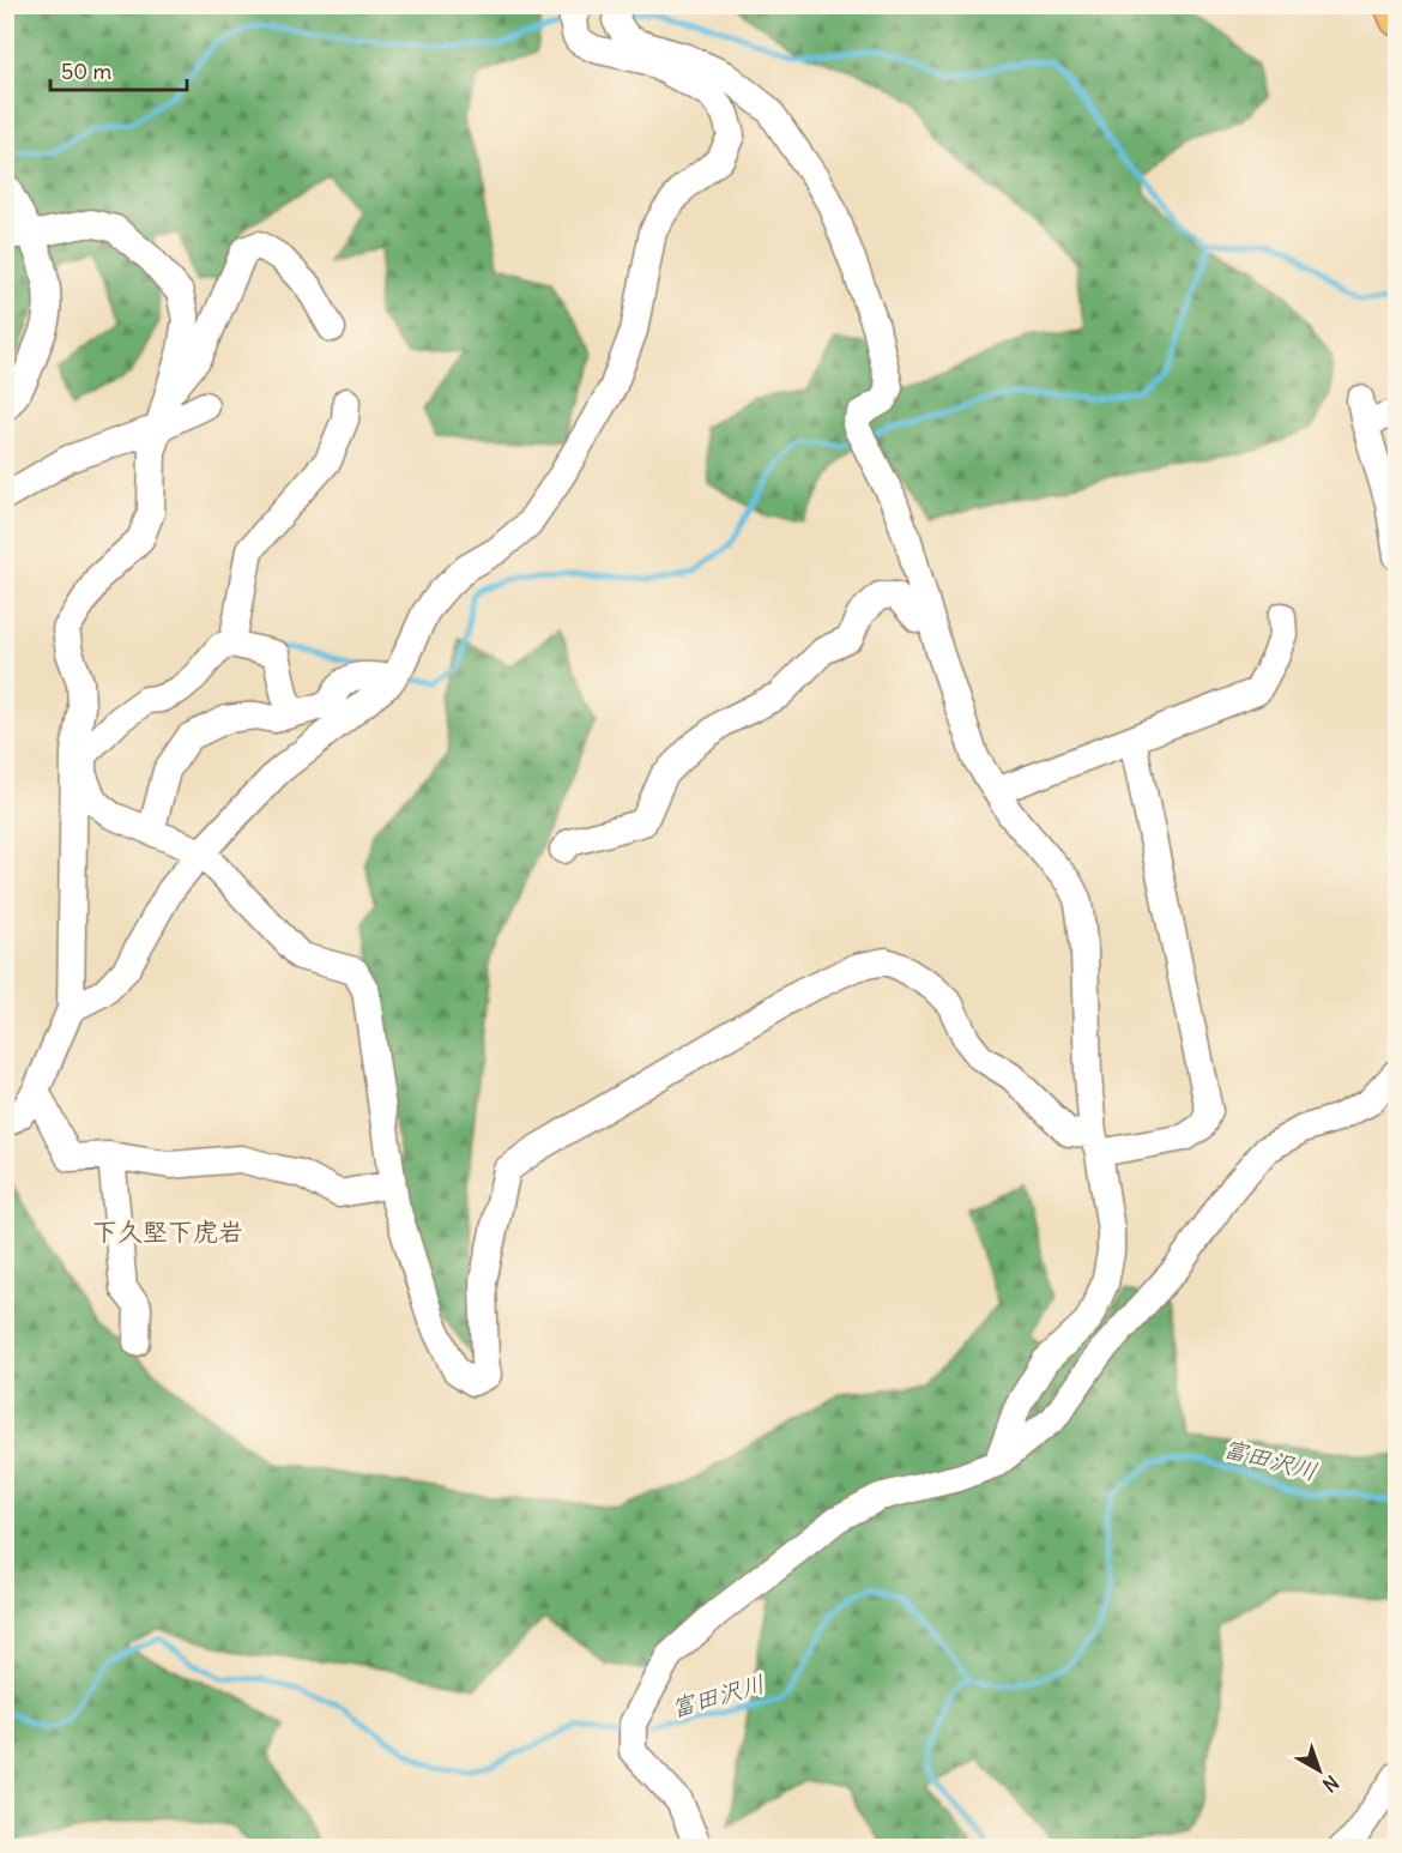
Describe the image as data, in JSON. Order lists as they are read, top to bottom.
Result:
{
  "districts": ["下久堅下虎岩"],
  "water": ["富田沢川"],
  "scale_bar": "50 m",
  "north": "bottom right"
}
